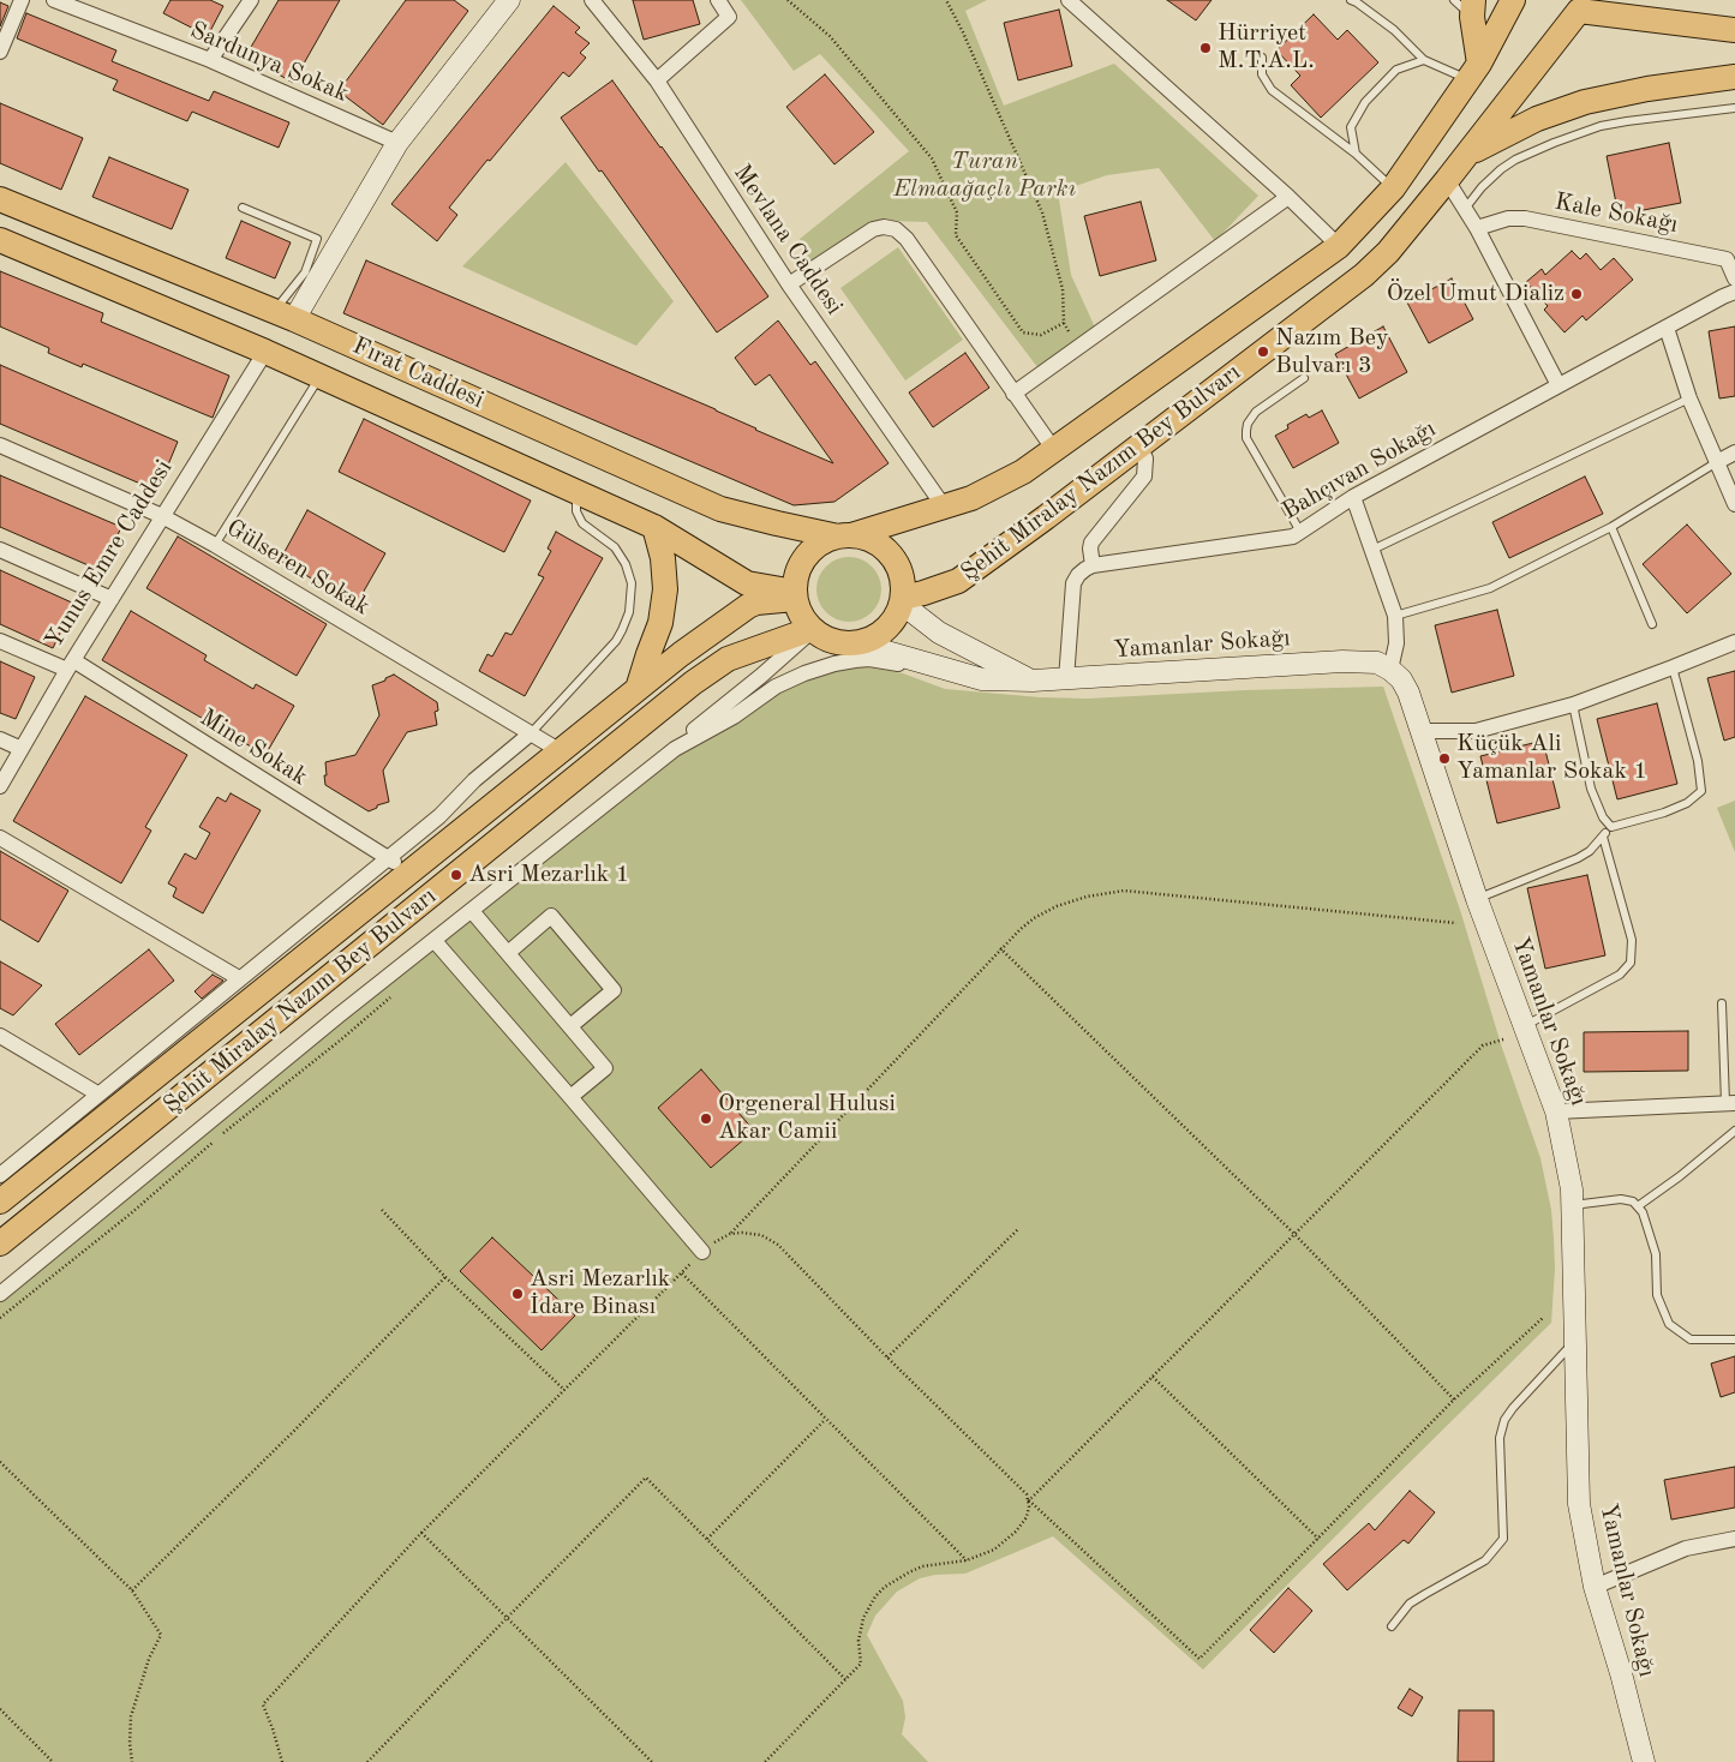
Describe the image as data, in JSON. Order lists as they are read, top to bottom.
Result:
{
  "streets": {
    "main road": ["Fırat Caddesi", "Şehit Miralay Nazım Bey Bulvarı"],
    "street": [
      "Sardunya Sokak",
      "Kale Sokağı",
      "Mevlana Caddesi",
      "Bahçıvan Sokağı",
      "Yunus Emre Caddesi",
      "Gülseren Sokak",
      "Yamanlar Sokağı",
      "Mine Sokak"
    ]
  },
  "crossings": [
    ["Mevlana Caddesi", "Şehit Miralay Nazım Bey Bulvarı"],
    ["Fırat Caddesi", "Şehit Miralay Nazım Bey Bulvarı"],
    ["Fırat Caddesi", "Yunus Emre Caddesi"],
    ["Fırat Caddesi", "Yamanlar Sokağı"],
    ["Şehit Miralay Nazım Bey Bulvarı", "Gülseren Sokak"],
    ["Şehit Miralay Nazım Bey Bulvarı", "Yamanlar Sokağı"],
    ["Şehit Miralay Nazım Bey Bulvarı", "Mine Sokak"],
    ["Yunus Emre Caddesi", "Gülseren Sokak"],
    ["Yunus Emre Caddesi", "Mine Sokak"]
  ],
  "parks": ["Turan Elmaağaçlı Parkı"],
  "places": [
    "Hürriyet M.T.A.L.",
    "Özel Umut Dializ",
    "Nazım Bey Bulvarı 3",
    "Küçük Ali Yamanlar Sokak 1",
    "Asri Mezarlık 1",
    "Orgeneral Hulusi Akar Camii",
    "Asri Mezarlık İdare Binası"
  ]
}
